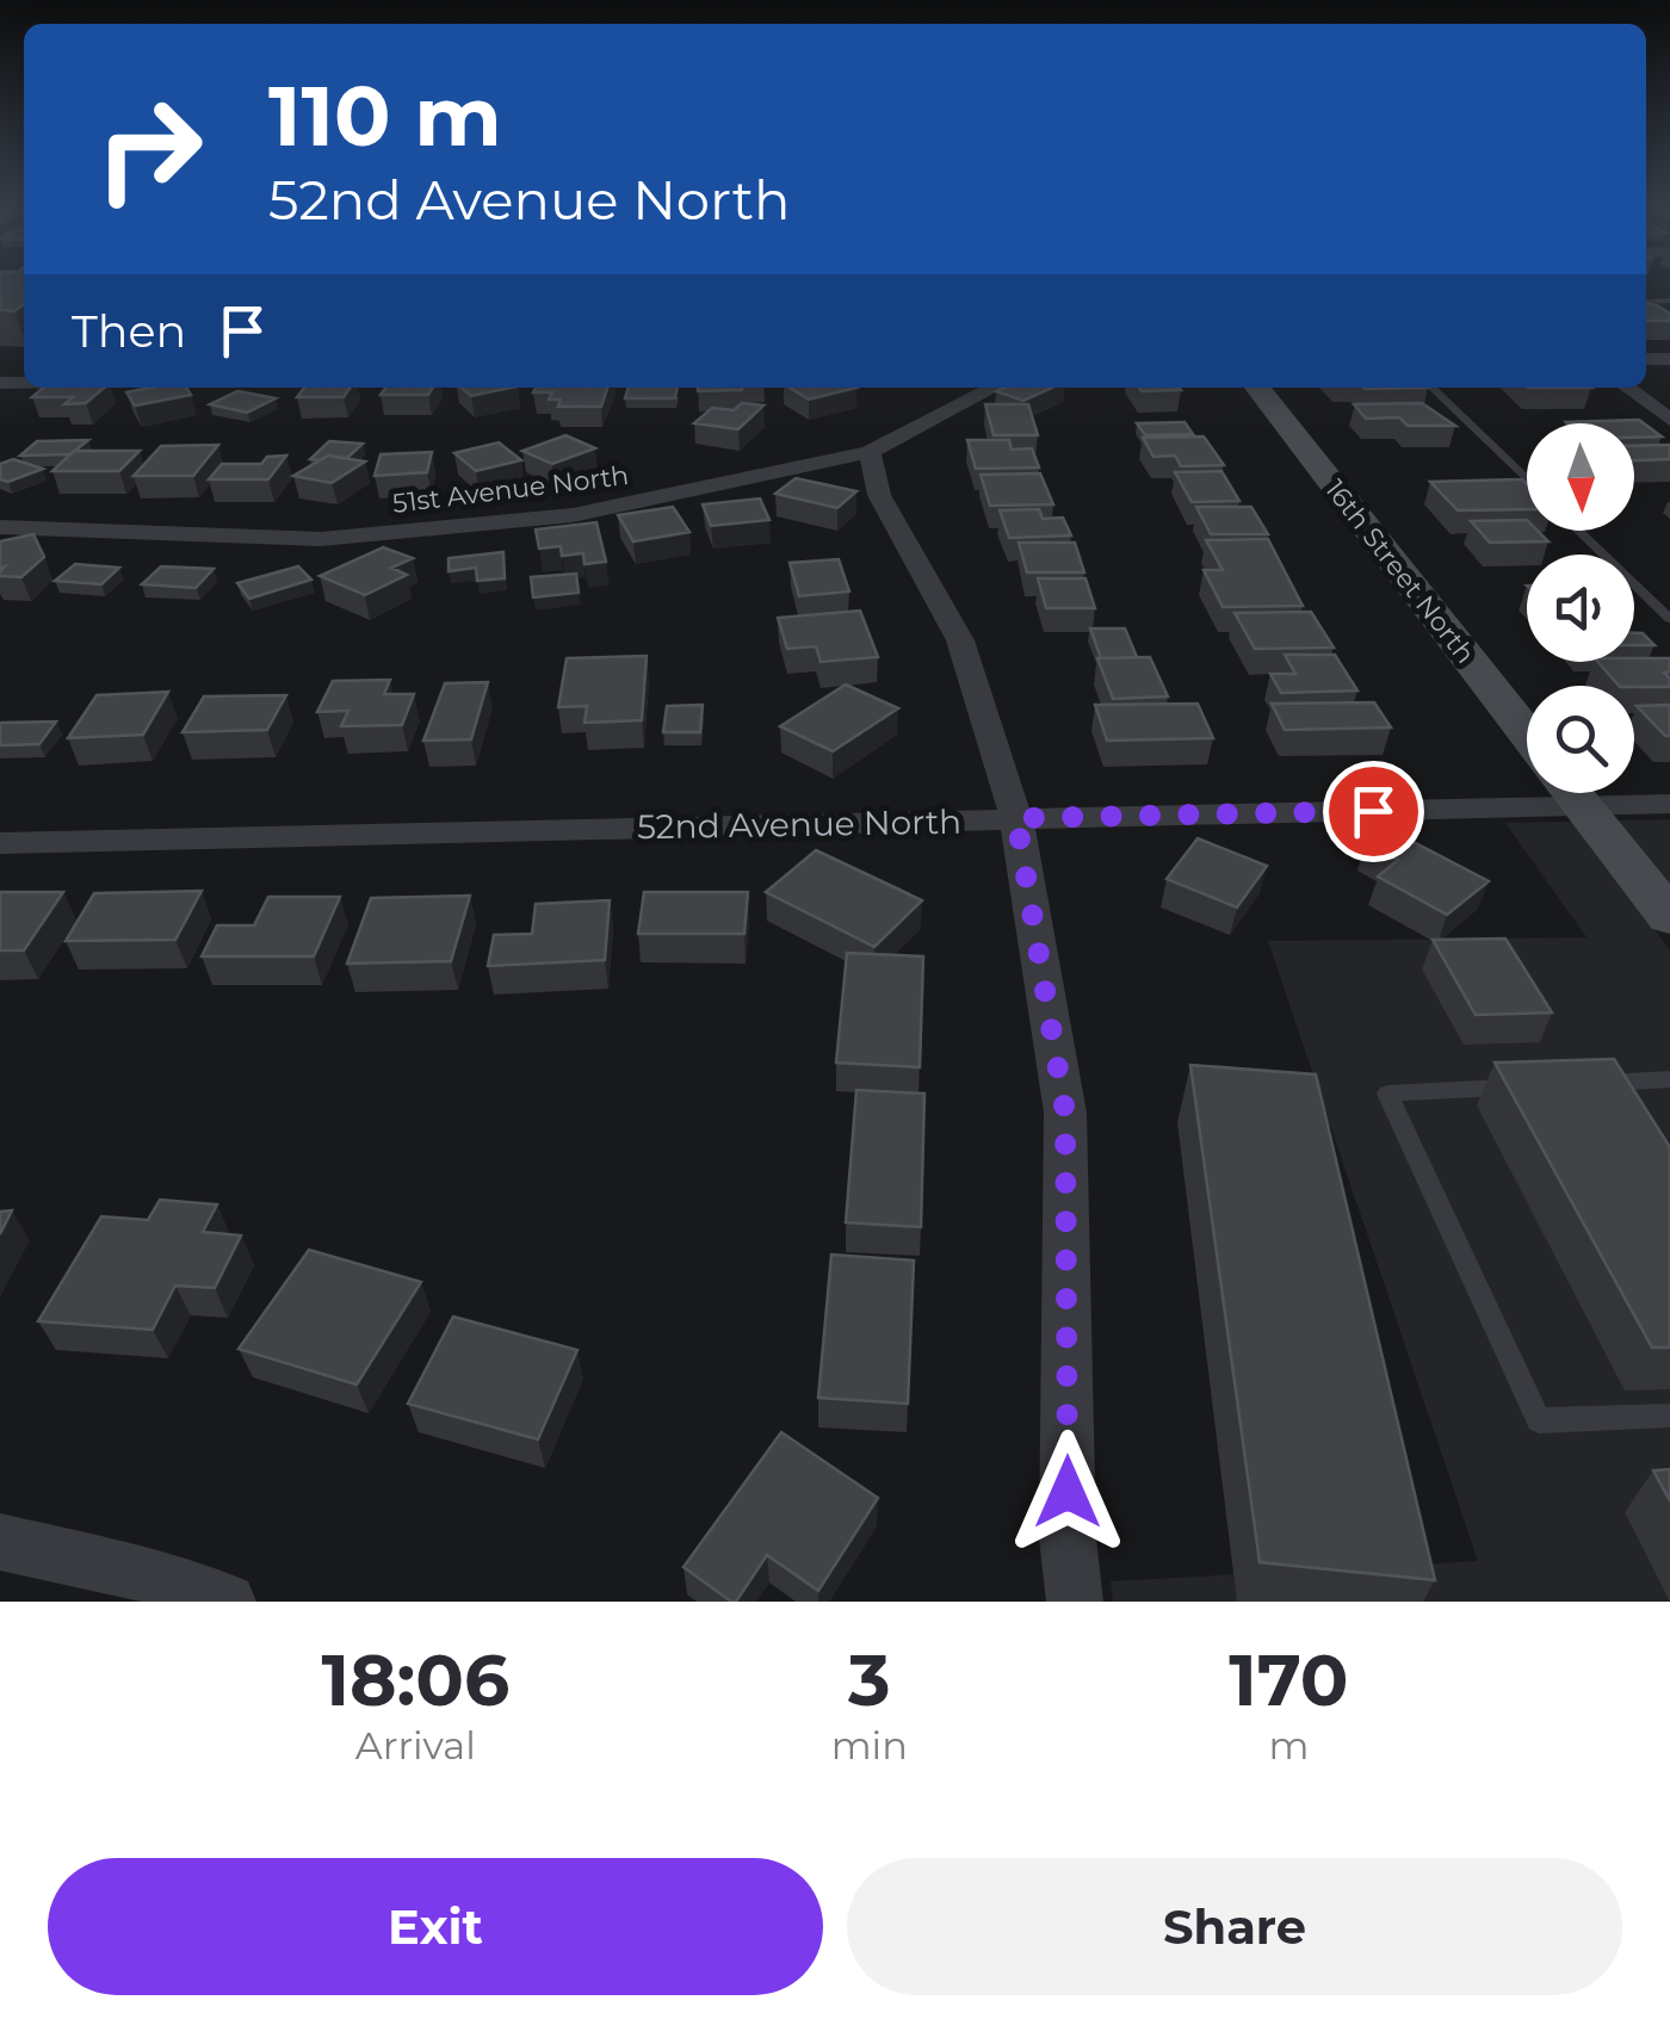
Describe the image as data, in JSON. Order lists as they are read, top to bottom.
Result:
{
  "streets": {
    "street": ["51st Avenue North", "16th Street North", "52nd Avenue North"]
  },
  "north": "bottom",
  "page": {
    "turn": ["110 m", "52nd Avenue North"],
    "then": "Then",
    "eta": [
      "18:06",
      "Arrival",
      "3",
      "min",
      "170",
      "m"
    ],
    "buttons": ["Exit", "Share"]
  }
}
